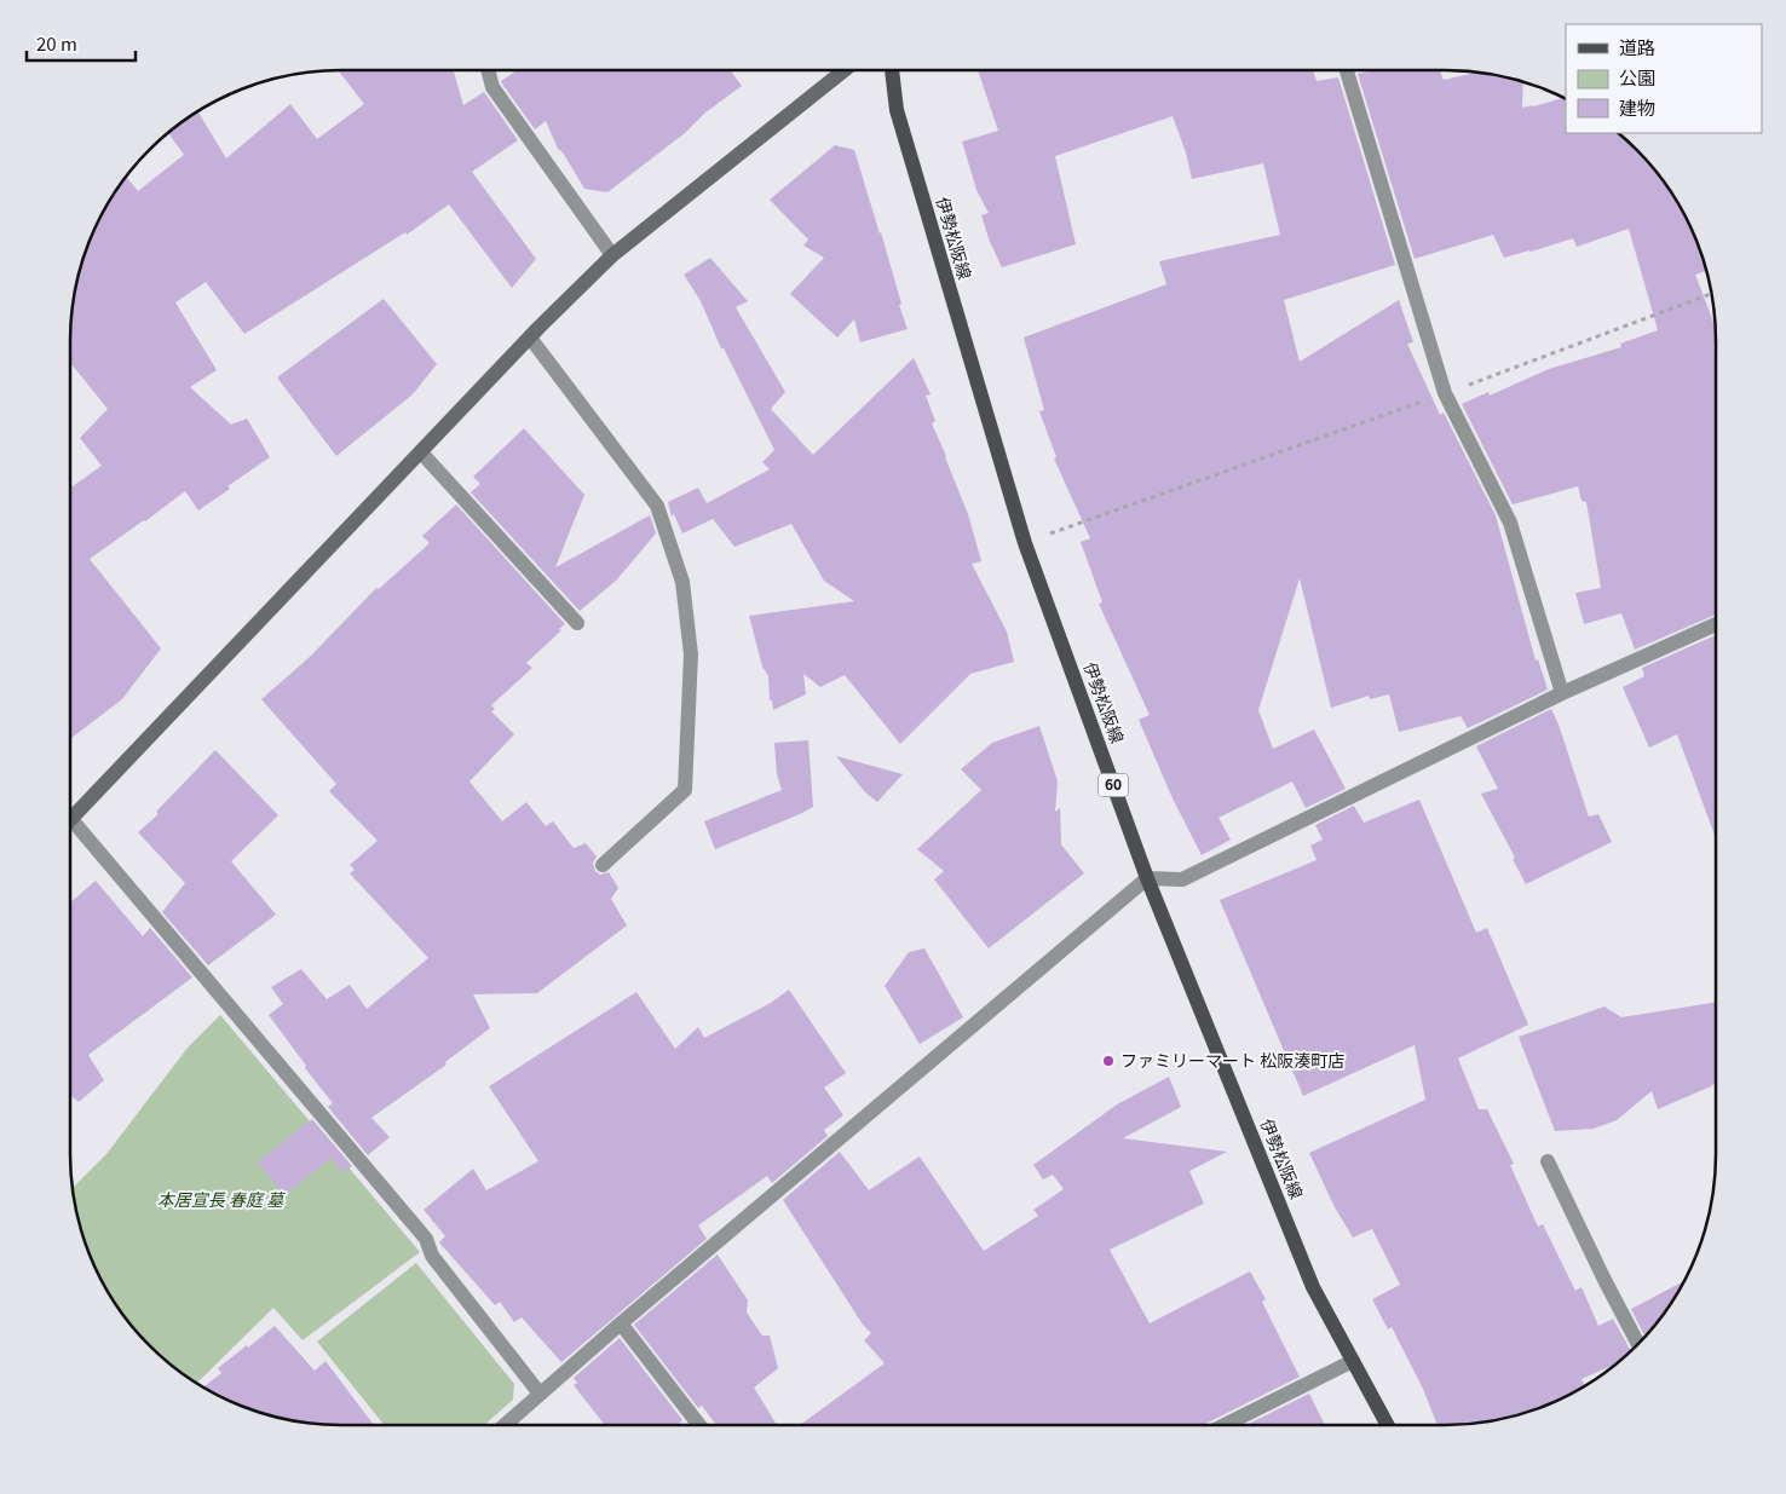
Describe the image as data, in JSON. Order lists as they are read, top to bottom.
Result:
{
  "streets": {
    "main road": ["伊勢松阪線", "60"]
  },
  "parks": ["本居宣長 春庭 墓"],
  "places": ["ファミリーマート 松阪湊町店"],
  "legend": ["道路", "公園", "建物"],
  "scale_bar": "20 m"
}
